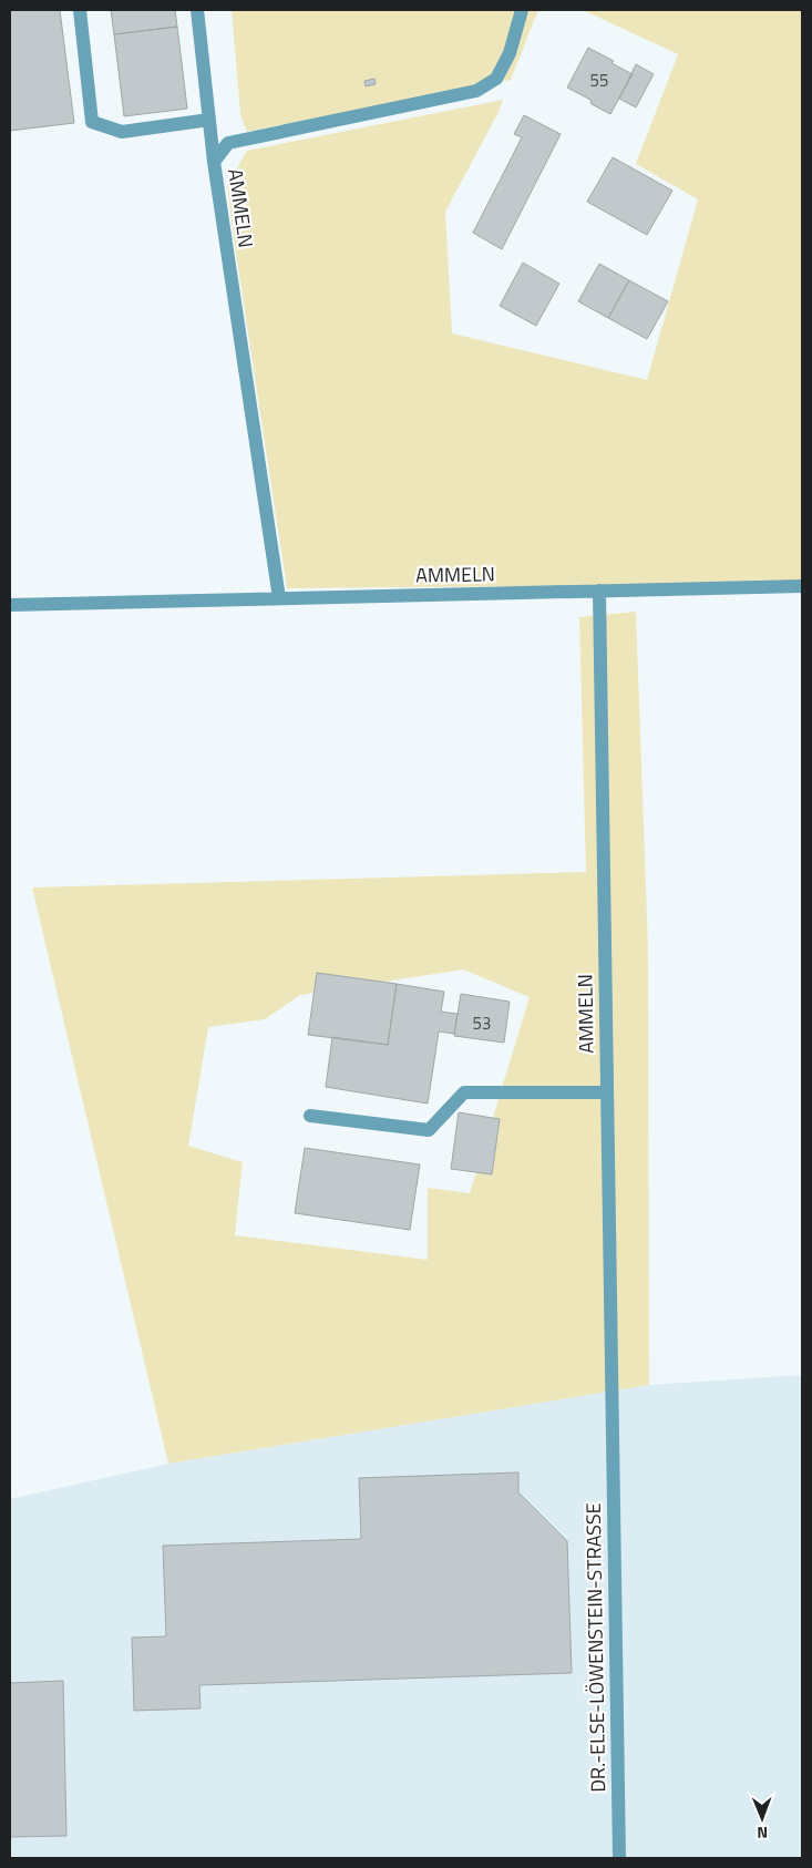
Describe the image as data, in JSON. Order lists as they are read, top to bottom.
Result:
{
  "streets": {
    "street": ["AMMELN", "DR.-ELSE-LÖWENSTEIN-STRASSE"]
  },
  "crossings": [
    ["AMMELN", "DR.-ELSE-LÖWENSTEIN-STRASSE"]
  ],
  "house_numbers": ["55", "53"],
  "north": "bottom"
}
